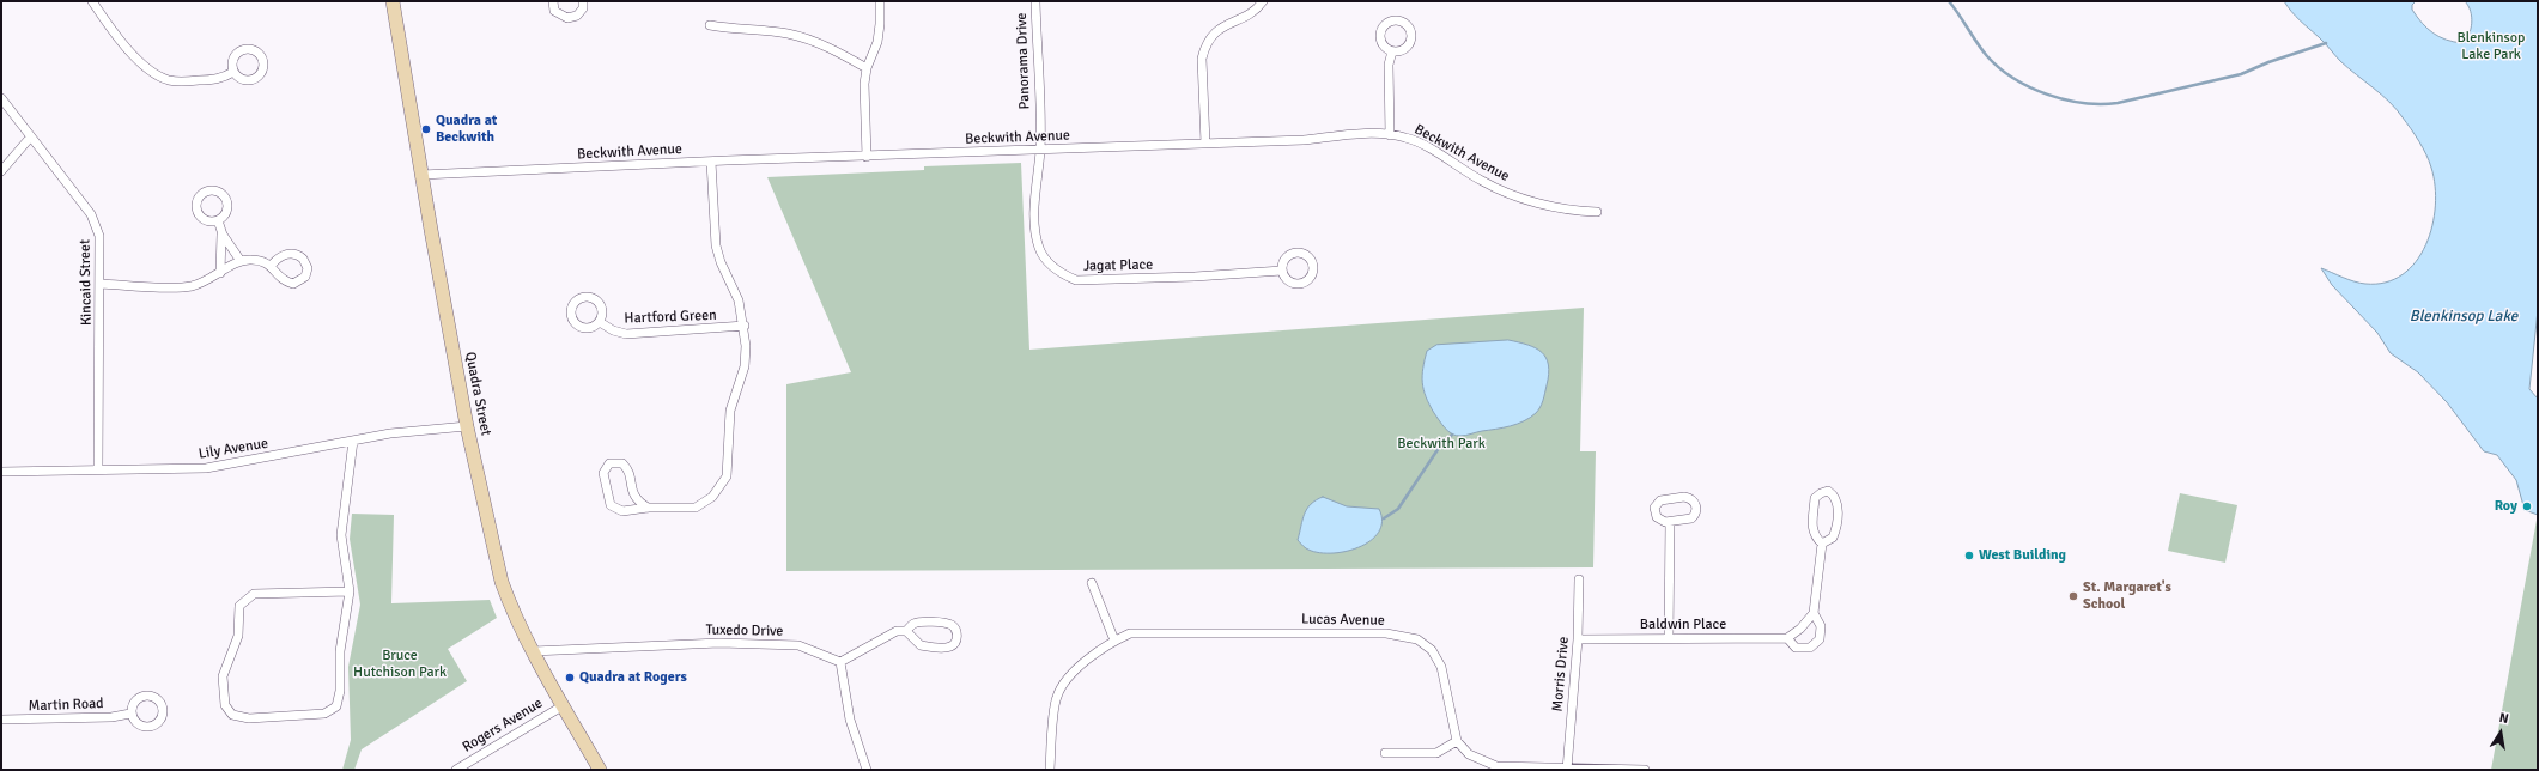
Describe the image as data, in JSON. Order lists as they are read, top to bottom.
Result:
{
  "streets": {
    "main road": ["Quadra Street"],
    "street": [
      "Panorama Drive",
      "Beckwith Avenue",
      "Jagat Place",
      "Kincaid Street",
      "Hartford Green",
      "Lily Avenue",
      "Lucas Avenue",
      "Baldwin Place",
      "Tuxedo Drive",
      "Morris Drive",
      "Martin Road",
      "Rogers Avenue"
    ]
  },
  "crossings": [
    ["Panorama Drive", "Beckwith Avenue"],
    ["Panorama Drive", "Jagat Place"],
    ["Beckwith Avenue", "Jagat Place"],
    ["Beckwith Avenue", "Quadra Street"],
    ["Kincaid Street", "Lily Avenue"],
    ["Quadra Street", "Lily Avenue"],
    ["Quadra Street", "Tuxedo Drive"],
    ["Quadra Street", "Rogers Avenue"],
    ["Baldwin Place", "Morris Drive"]
  ],
  "water": ["Blenkinsop Lake"],
  "parks": ["Blenkinsop Lake Park", "Beckwith Park", "Bruce Hutchison Park"],
  "places": [
    "Quadra at Beckwith",
    "Roy",
    "West Building",
    "St. Margaret's School",
    "Quadra at Rogers"
  ],
  "north": "top"
}
